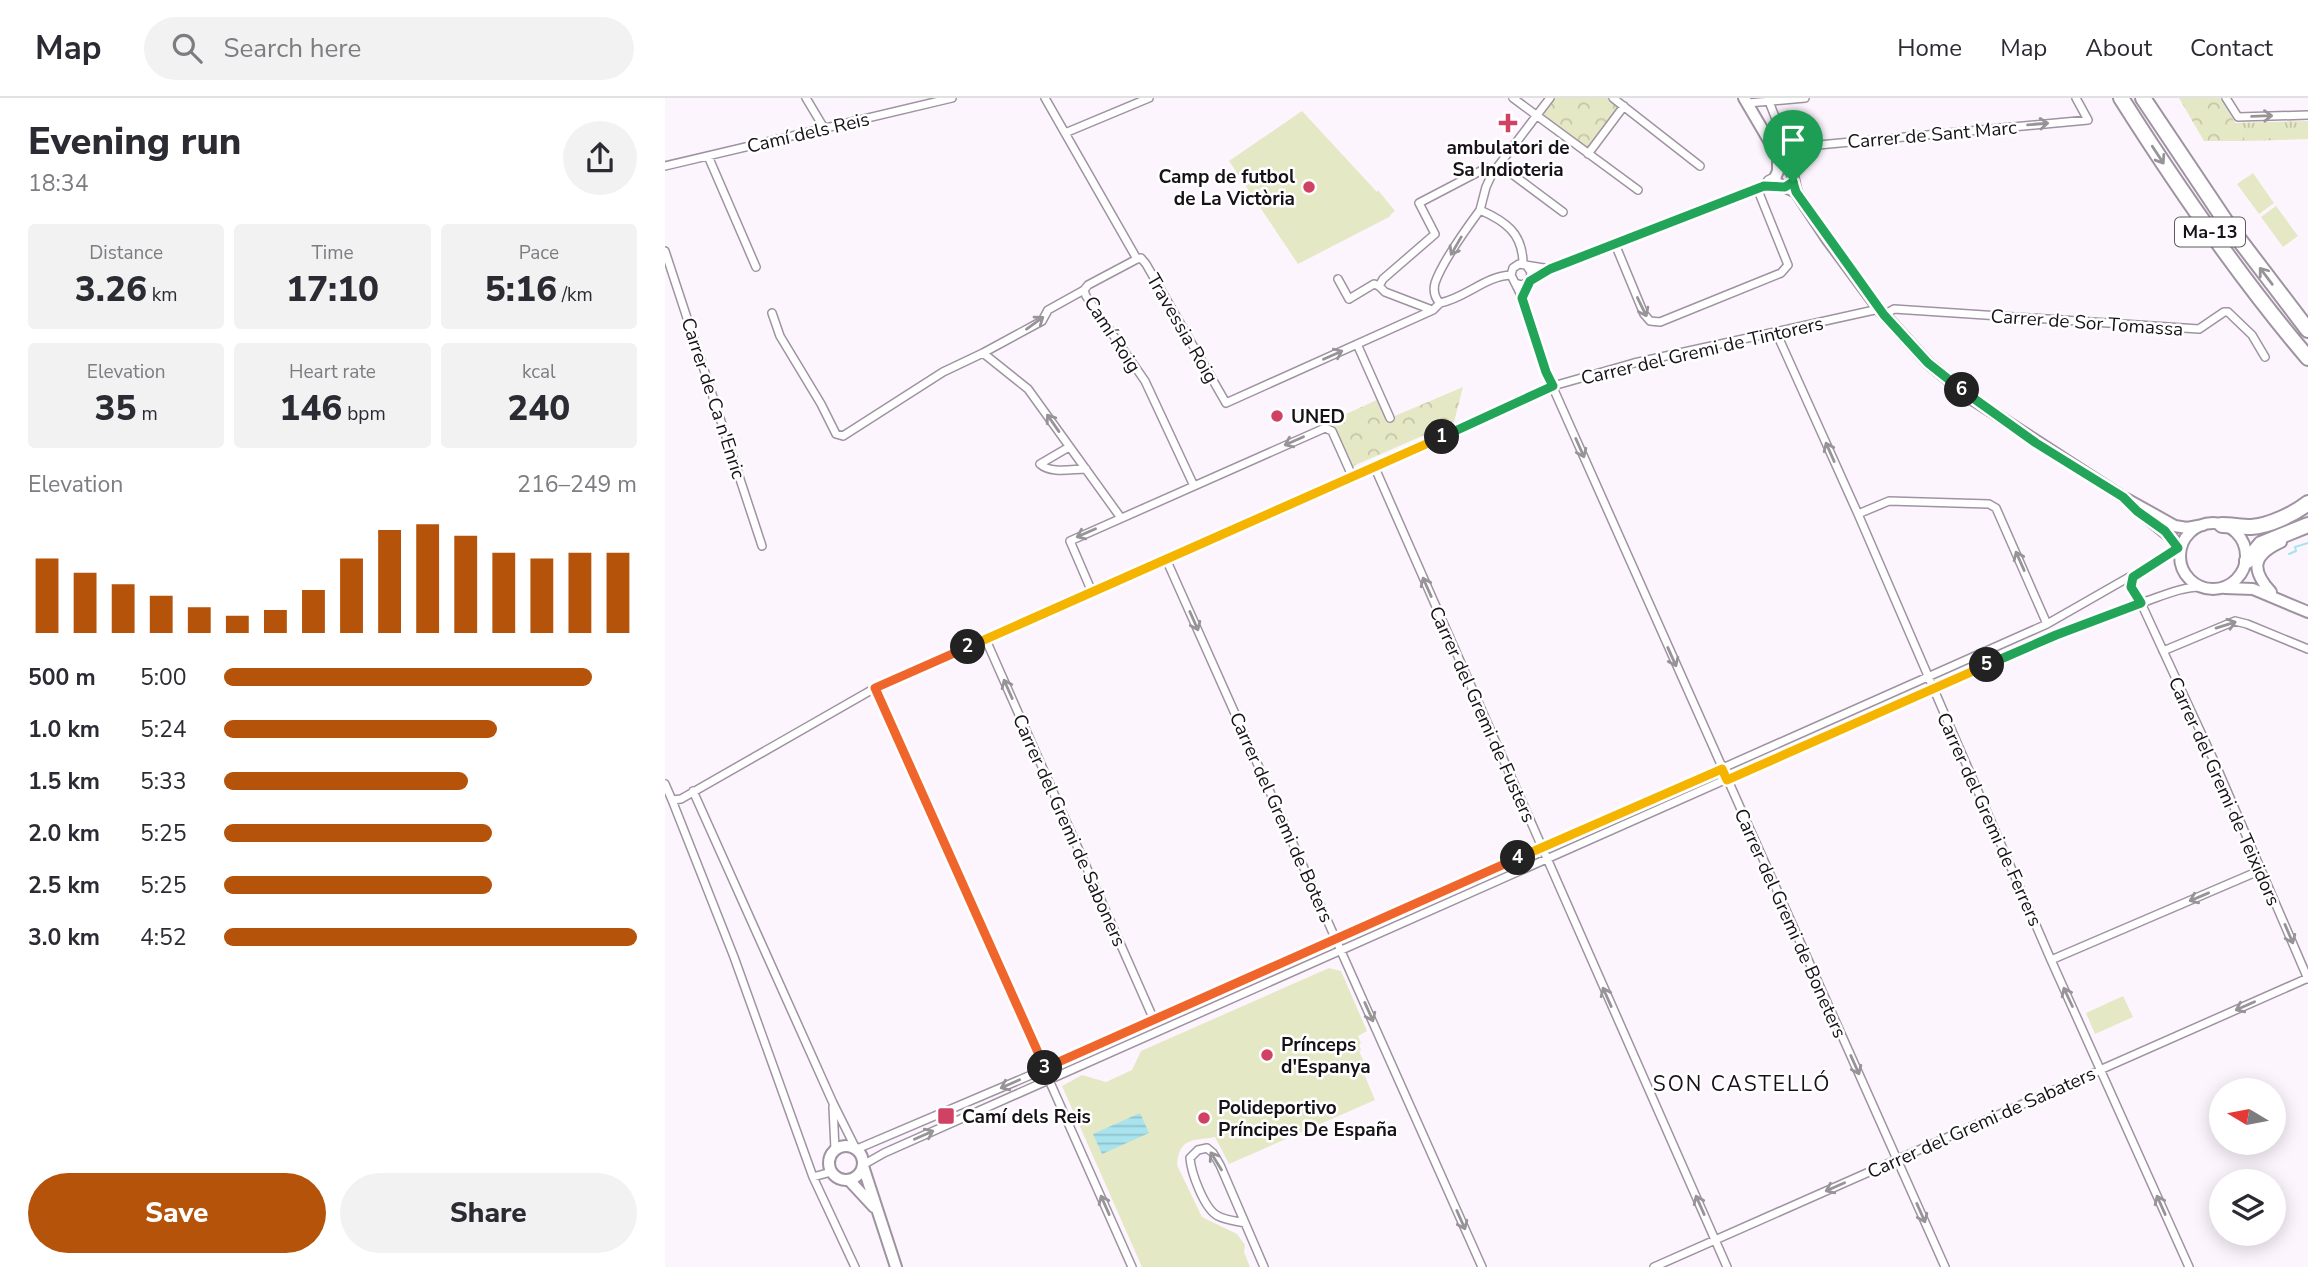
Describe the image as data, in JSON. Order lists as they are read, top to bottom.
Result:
{
  "streets": {
    "highway": ["Ma-13"],
    "street": [
      "Camí dels Reis",
      "Carrer de Sant Marc",
      "Carrer de Sor Tomassa",
      "Travessia Roig",
      "Camí Roig",
      "Carrer del Gremi de Tintorers",
      "Carrer de Ca n'Enric",
      "Carrer del Gremi de Fusters",
      "Carrer del Gremi de Teixidors",
      "Carrer del Gremi de Boters",
      "Carrer del Gremi de Ferrers",
      "Carrer del Gremi de Saboners",
      "Carrer del Gremi de Boneters",
      "Carrer del Gremi de Sabaters"
    ]
  },
  "crossings": [
    ["Carrer de Sor Tomassa", "Carrer del Gremi de Tintorers"],
    ["Travessia Roig", "Camí Roig"],
    ["Carrer del Gremi de Tintorers", "Carrer del Gremi de Fusters"],
    ["Carrer del Gremi de Tintorers", "Carrer del Gremi de Boters"],
    ["Carrer del Gremi de Tintorers", "Carrer del Gremi de Ferrers"],
    ["Carrer del Gremi de Tintorers", "Carrer del Gremi de Saboners"],
    ["Carrer del Gremi de Tintorers", "Carrer del Gremi de Boneters"],
    ["Carrer del Gremi de Fusters", "Carrer del Gremi de Sabaters"],
    ["Carrer del Gremi de Teixidors", "Carrer del Gremi de Sabaters"],
    ["Carrer del Gremi de Ferrers", "Carrer del Gremi de Sabaters"],
    ["Carrer del Gremi de Boneters", "Carrer del Gremi de Sabaters"]
  ],
  "one_way": [
    "Carrer de Sant Marc",
    "Carrer del Gremi de Fusters",
    "Carrer del Gremi de Boters",
    "Carrer del Gremi de Ferrers",
    "Carrer del Gremi de Saboners",
    "Carrer del Gremi de Boneters",
    "Carrer del Gremi de Sabaters"
  ],
  "districts": ["SON CASTELLÓ"],
  "places": {
    "health": ["ambulatori de Sa Indioteria"],
    "other": [
      "Camp de futbol de La Victòria",
      "UNED",
      "Prínceps d'Espanya",
      "Polideportivo Príncipes De España"
    ],
    "transit": ["Camí dels Reis"]
  },
  "north": "left",
  "page": {
    "header": "Map",
    "search": "Search here",
    "nav": [
      "Home",
      "Map",
      "About",
      "Contact"
    ],
    "heading": ["Evening run", "18:34"],
    "stats": [
      ["Distance", "3.26 km"],
      ["Time", "17:10"],
      ["Pace", "5:16 /km"],
      ["Elevation", "35 m"],
      ["Heart rate", "146 bpm"],
      ["kcal", "240"]
    ],
    "pins": [
      "6",
      "1",
      "2",
      "5",
      "4",
      "3"
    ],
    "chart": ["Elevation", "216–249 m"],
    "list": [
      {
        "name": "500 m",
        "note": "5:00"
      },
      {
        "name": "1.0 km",
        "note": "5:24"
      },
      {
        "name": "1.5 km",
        "note": "5:33"
      },
      {
        "name": "2.0 km",
        "note": "5:25"
      },
      {
        "name": "2.5 km",
        "note": "5:25"
      },
      {
        "name": "3.0 km",
        "note": "4:52"
      }
    ],
    "buttons": ["Save", "Share"]
  }
}
